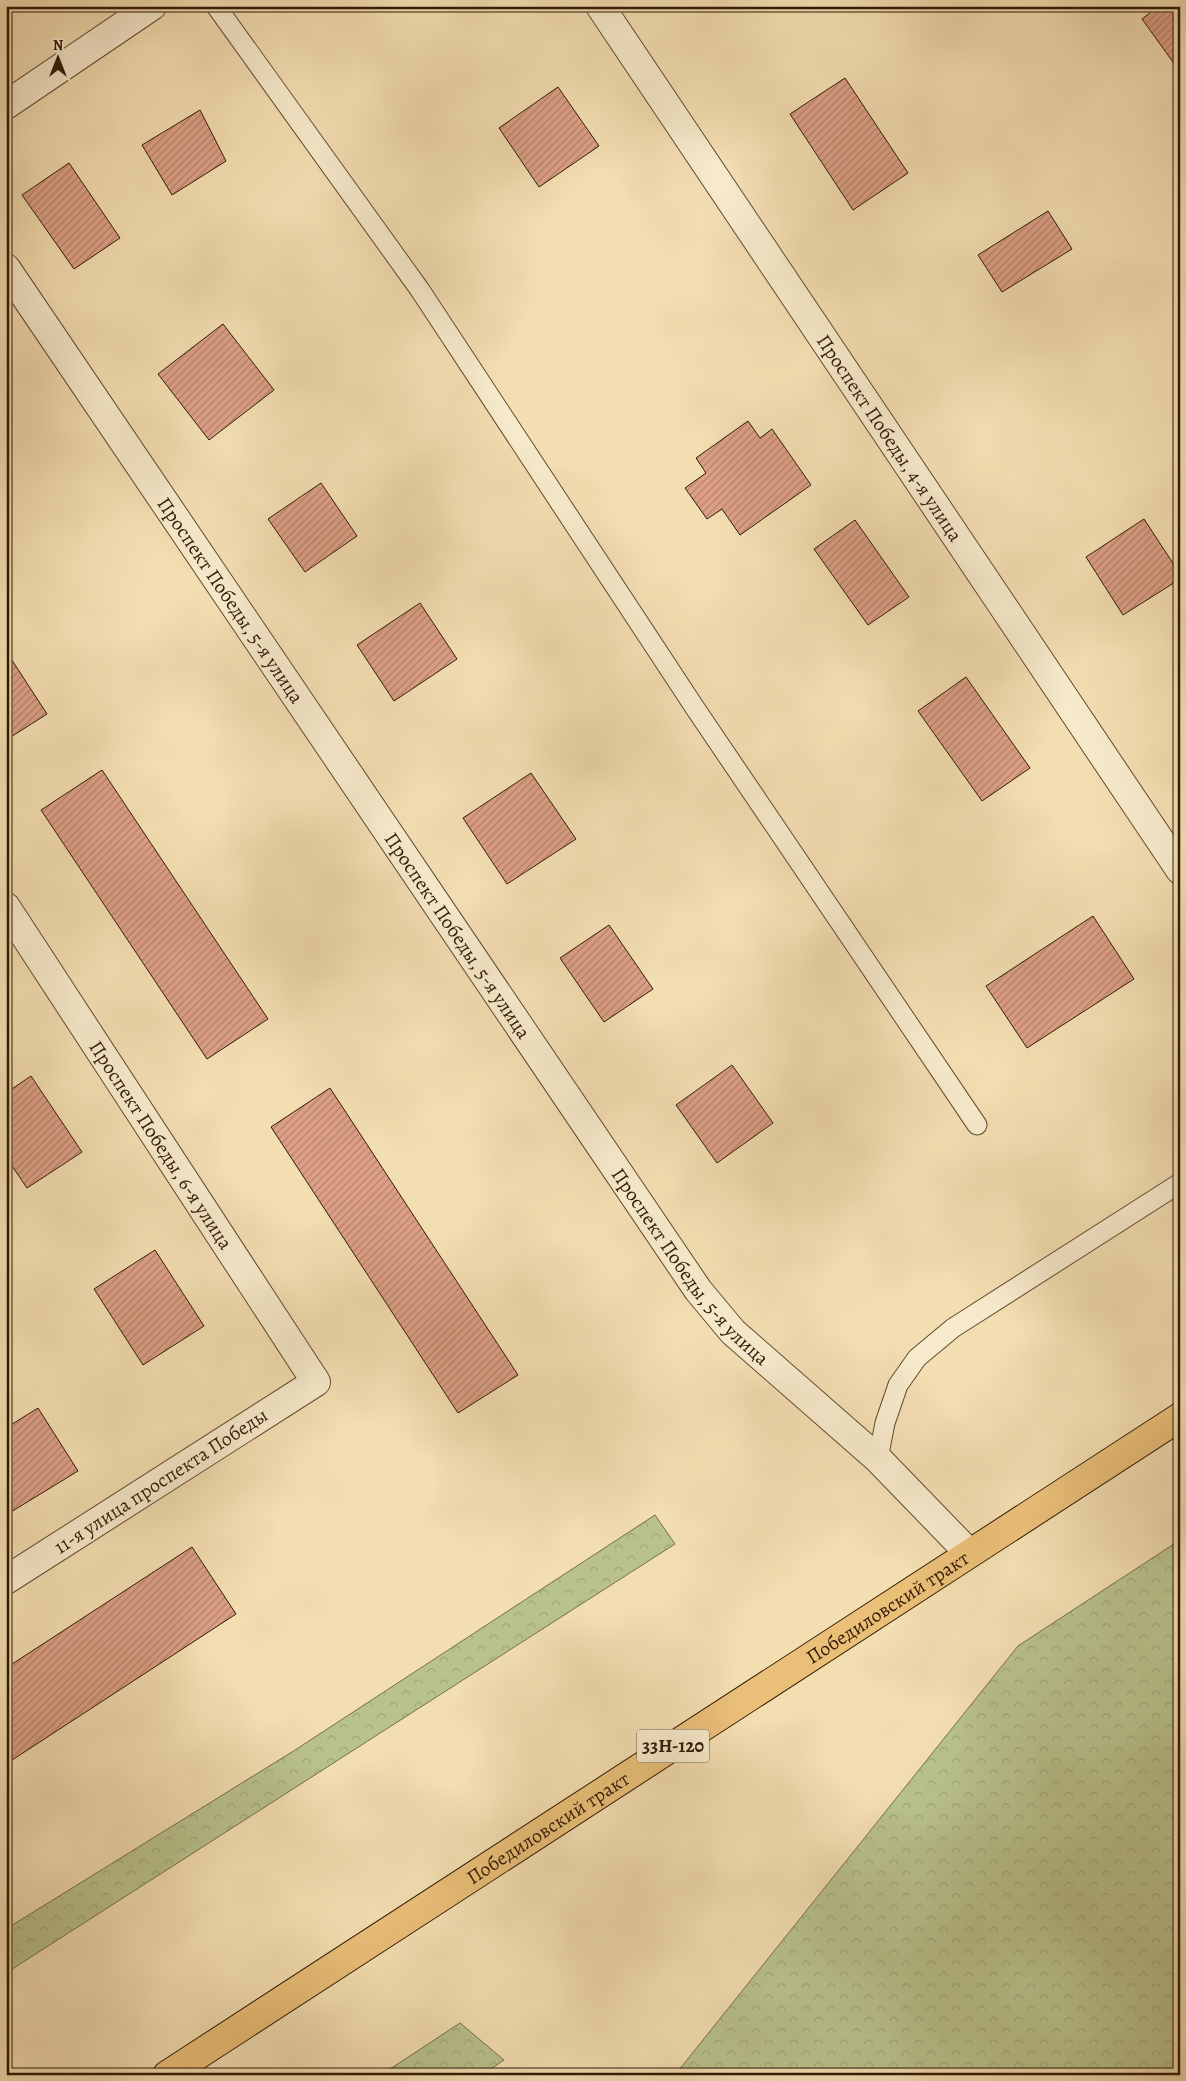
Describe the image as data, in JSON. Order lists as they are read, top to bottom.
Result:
{
  "streets": {
    "main road": ["Победиловский тракт", "33Н-120"],
    "street": [
      "Проспект Победы, 4-я улица",
      "Проспект Победы, 5-я улица",
      "Проспект Победы, 6-я улица",
      "11-я улица проспекта Победы"
    ]
  },
  "crossings": [
    ["Проспект Победы, 5-я улица", "Победиловский тракт"],
    ["Проспект Победы, 6-я улица", "11-я улица проспекта Победы"]
  ],
  "north": "top"
}
